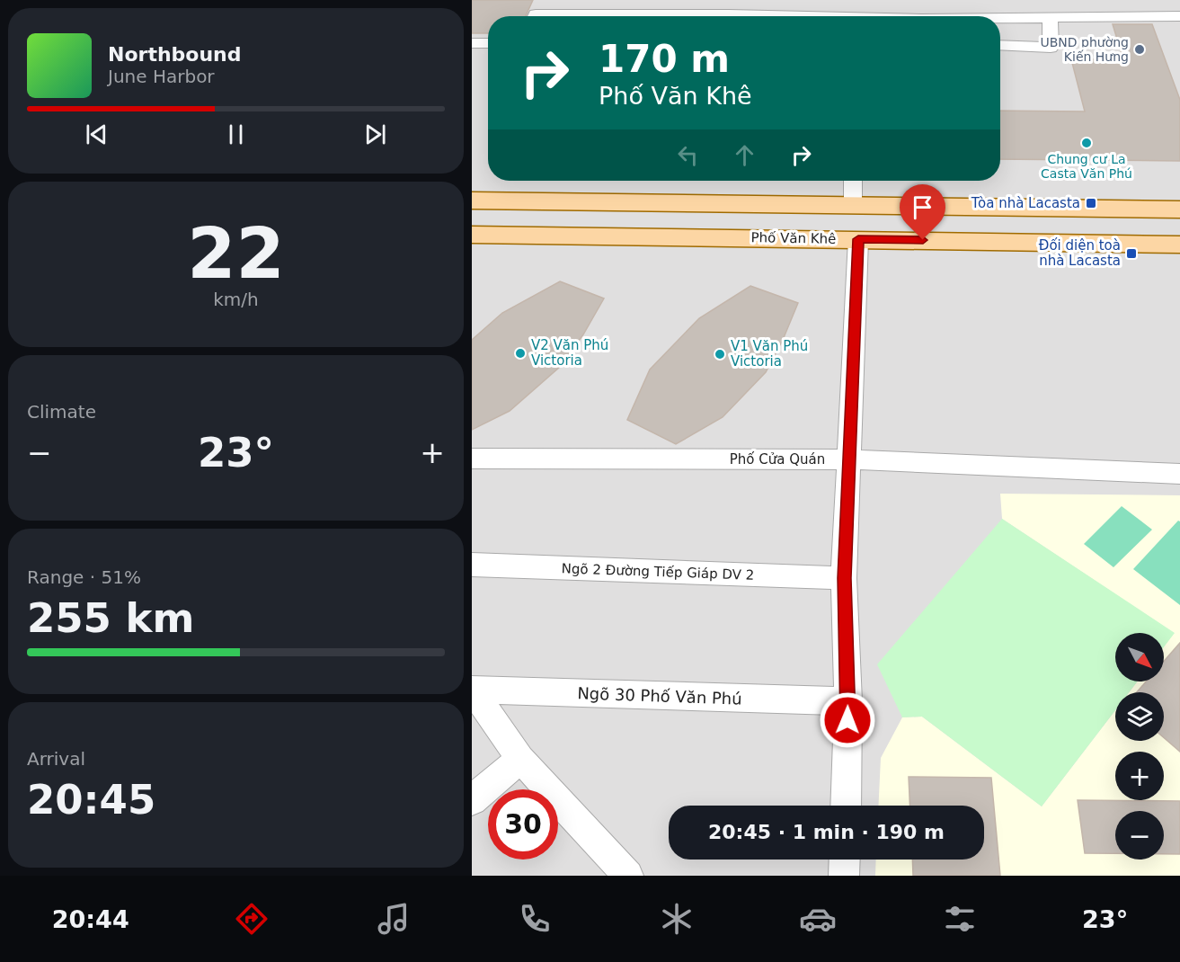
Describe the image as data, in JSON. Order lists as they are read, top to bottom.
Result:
{
  "streets": {
    "main road": ["Phố Văn Khê"],
    "street": ["Phố Cửa Quán", "Ngõ 2 Đường Tiếp Giáp DV 2", "Ngõ 30 Phố Văn Phú"]
  },
  "places": {
    "other": [
      "UBND phường Kiến Hưng",
      "Chung cư La Casta Văn Phú",
      "V2 Văn Phú Victoria",
      "V1 Văn Phú Victoria"
    ],
    "transit": ["Tòa nhà Lacasta", "Đối diện toà nhà Lacasta"]
  },
  "north": "bottom right",
  "page": {
    "turn": ["170 m", "Phố Văn Khê"],
    "song": ["Northbound", "June Harbor"],
    "tile": [
      ["22", "km/h"],
      "Climate",
      ["Range · 51%", "255 km"],
      ["Arrival", "20:45"]
    ],
    "heat": ["−", "23°", "+"],
    "map_buttons": ["+", "−"],
    "limit": "30",
    "trip": "20:45 · 1 min · 190 m",
    "tabs": ["20:44", "23°"]
  }
}
